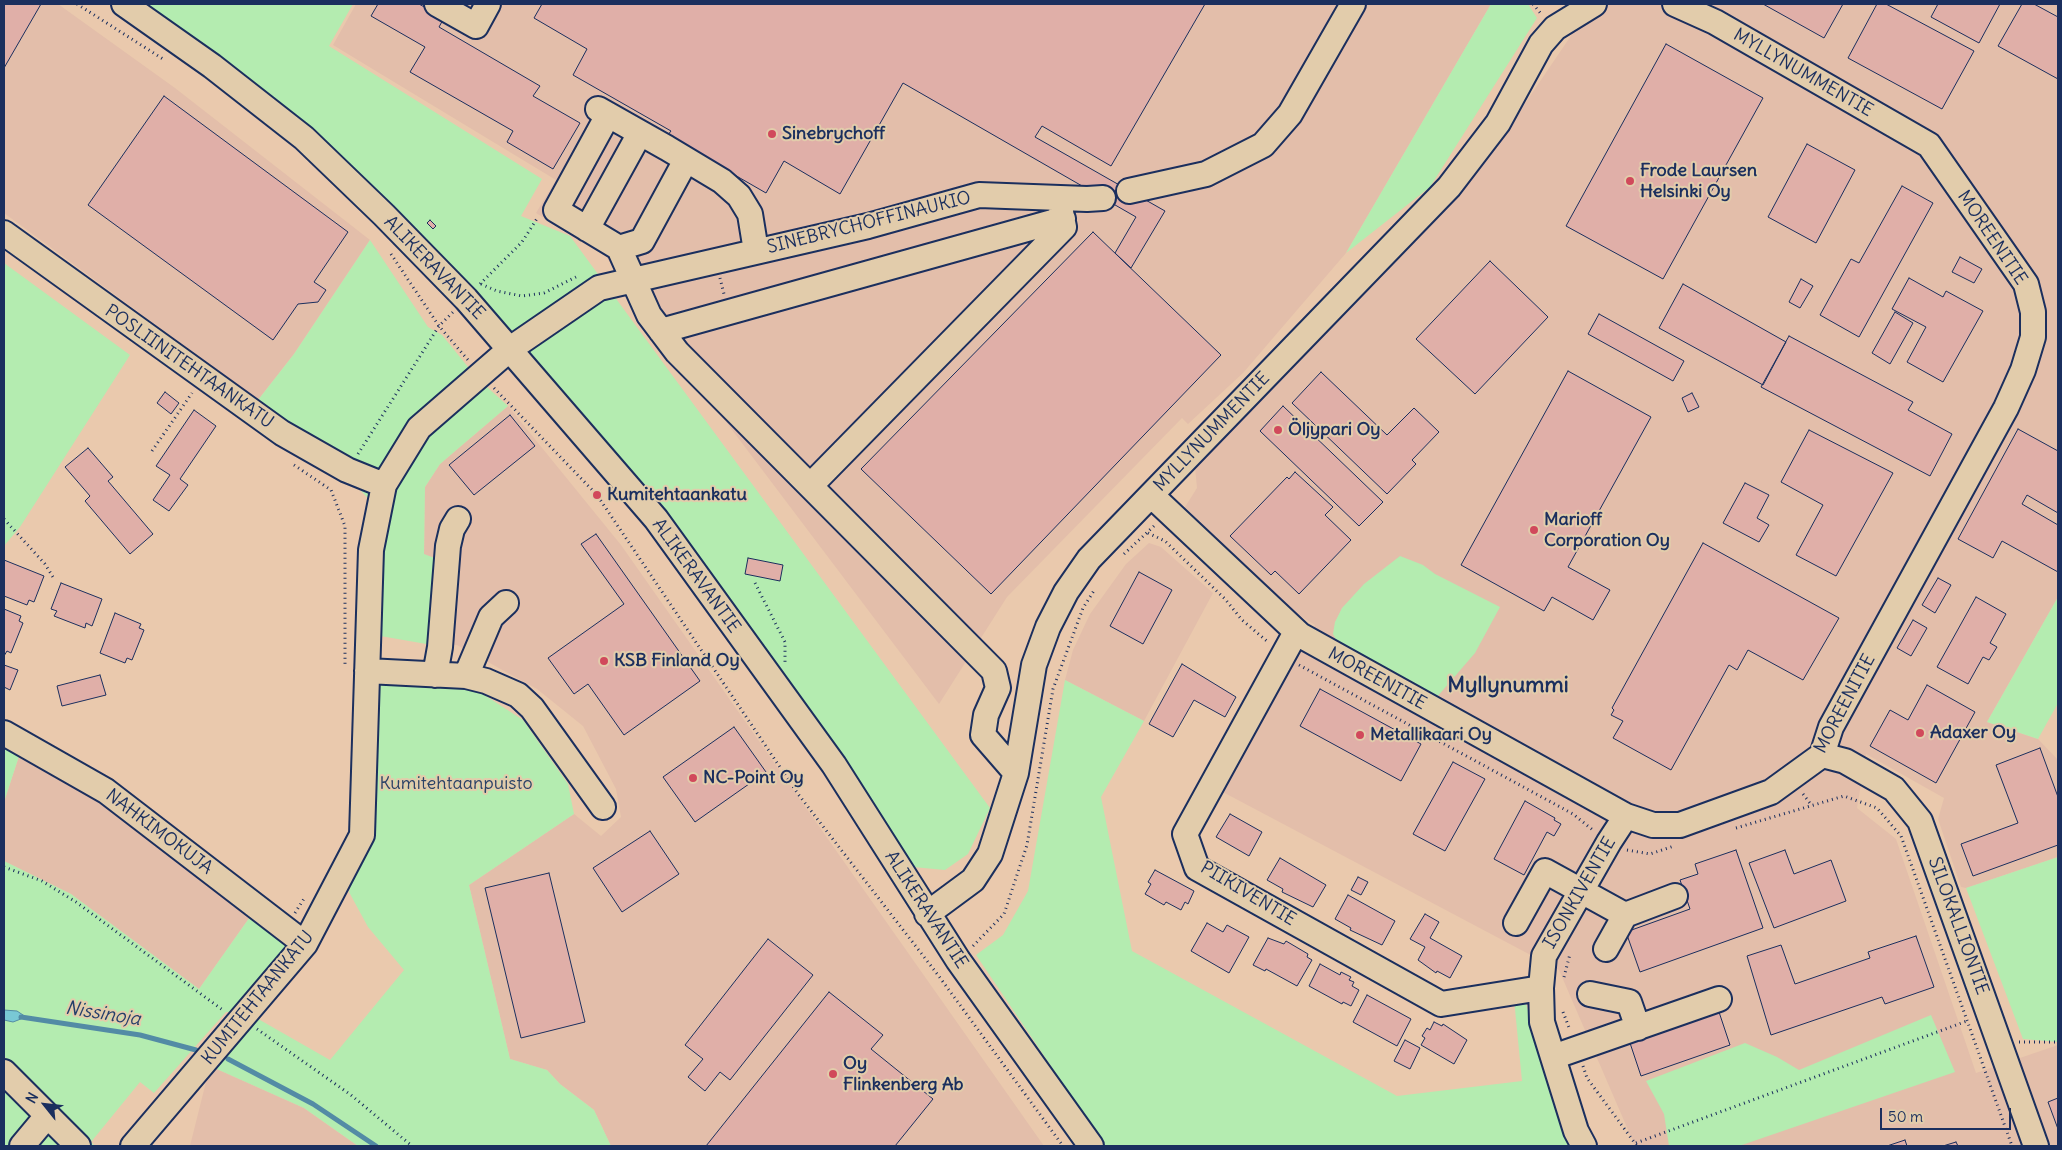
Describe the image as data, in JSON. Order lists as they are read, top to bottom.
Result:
{
  "streets": {
    "street": [
      "MYLLYNUMMENTIE",
      "SINEBRYCHOFFINAUKIO",
      "MOREENITIE",
      "ALIKERAVANTIE",
      "POSLIINITEHTAANKATU",
      "NAHKIMOKUJA",
      "ISONKIVENTIE",
      "PIIKIVENTIE",
      "SILOKALLIONTIE",
      "KUMITEHTAANKATU"
    ]
  },
  "crossings": [
    ["MYLLYNUMMENTIE", "MOREENITIE"],
    ["MYLLYNUMMENTIE", "ALIKERAVANTIE"],
    ["SINEBRYCHOFFINAUKIO", "ALIKERAVANTIE"],
    ["SINEBRYCHOFFINAUKIO", "KUMITEHTAANKATU"],
    ["MOREENITIE", "ISONKIVENTIE"],
    ["MOREENITIE", "PIIKIVENTIE"],
    ["MOREENITIE", "SILOKALLIONTIE"],
    ["ALIKERAVANTIE", "KUMITEHTAANKATU"],
    ["POSLIINITEHTAANKATU", "KUMITEHTAANKATU"],
    ["NAHKIMOKUJA", "KUMITEHTAANKATU"],
    ["ISONKIVENTIE", "PIIKIVENTIE"]
  ],
  "districts": ["Myllynummi"],
  "water": ["Nissinoja"],
  "parks": ["Kumitehtaanpuisto"],
  "places": [
    "Sinebrychoff",
    "Frode Laursen Helsinki Oy",
    "Öljypari Oy",
    "Kumitehtaankatu",
    "Marioff Corporation Oy",
    "KSB Finland Oy",
    "Adaxer Oy",
    "Metallikaari Oy",
    "NC-Point Oy",
    "Oy Flinkenberg Ab"
  ],
  "scale_bar": "50 m",
  "north": "top left"
}
